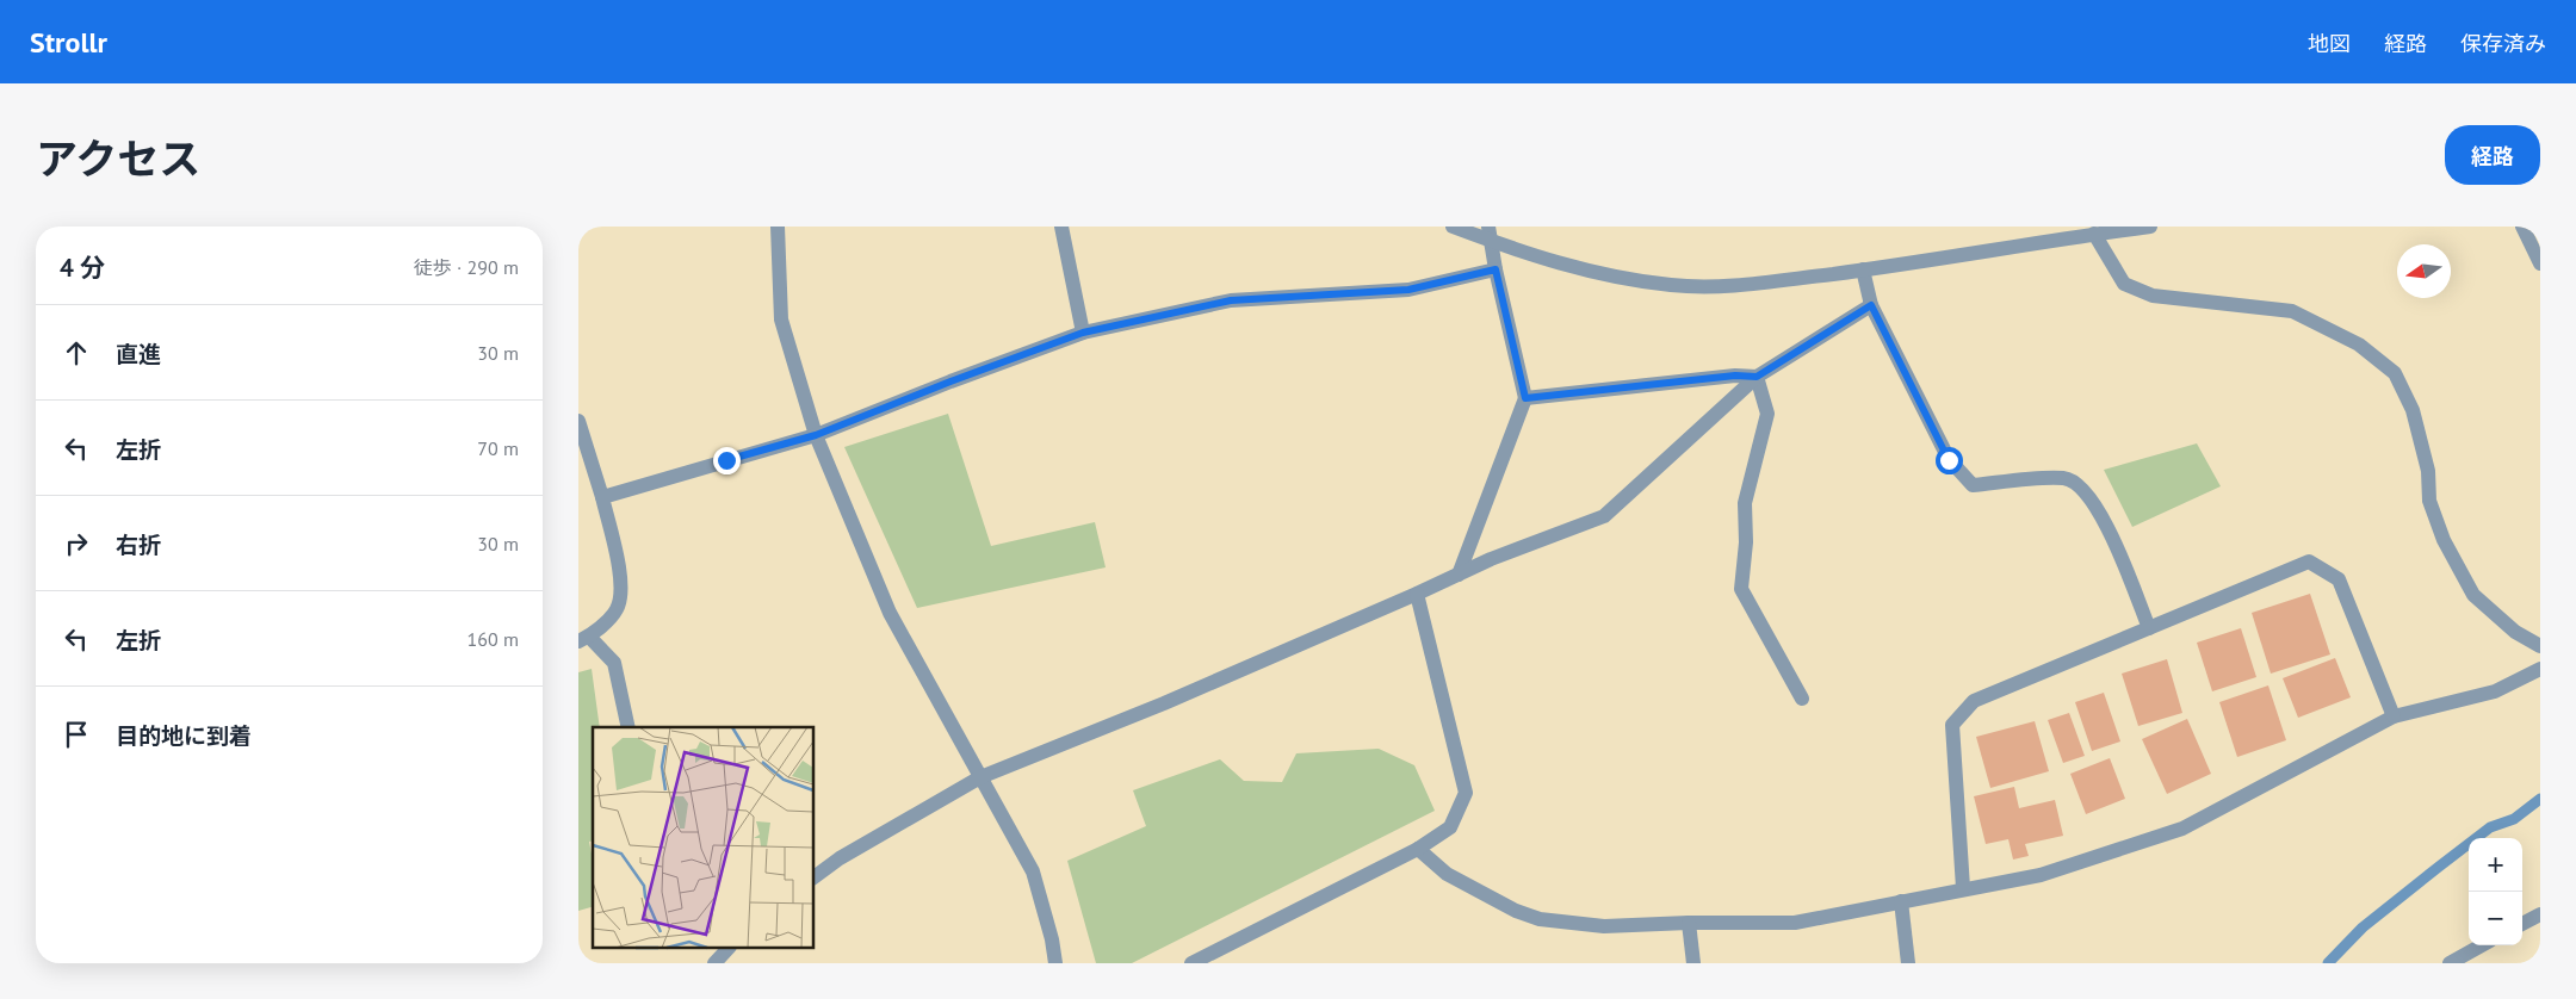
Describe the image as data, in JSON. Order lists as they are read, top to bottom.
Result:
{
  "north": "left",
  "page": {
    "header": "Strollr",
    "nav": ["地図", "経路", "保存済み"],
    "title": "アクセス",
    "buttons": "経路",
    "heading": ["4 分", "徒歩 · 290 m"],
    "list": [
      ["直進", "30 m"],
      ["左折", "70 m"],
      ["右折", "30 m"],
      ["左折", "160 m"],
      "目的地に到着"
    ],
    "map_buttons": ["+", "−"]
  }
}
